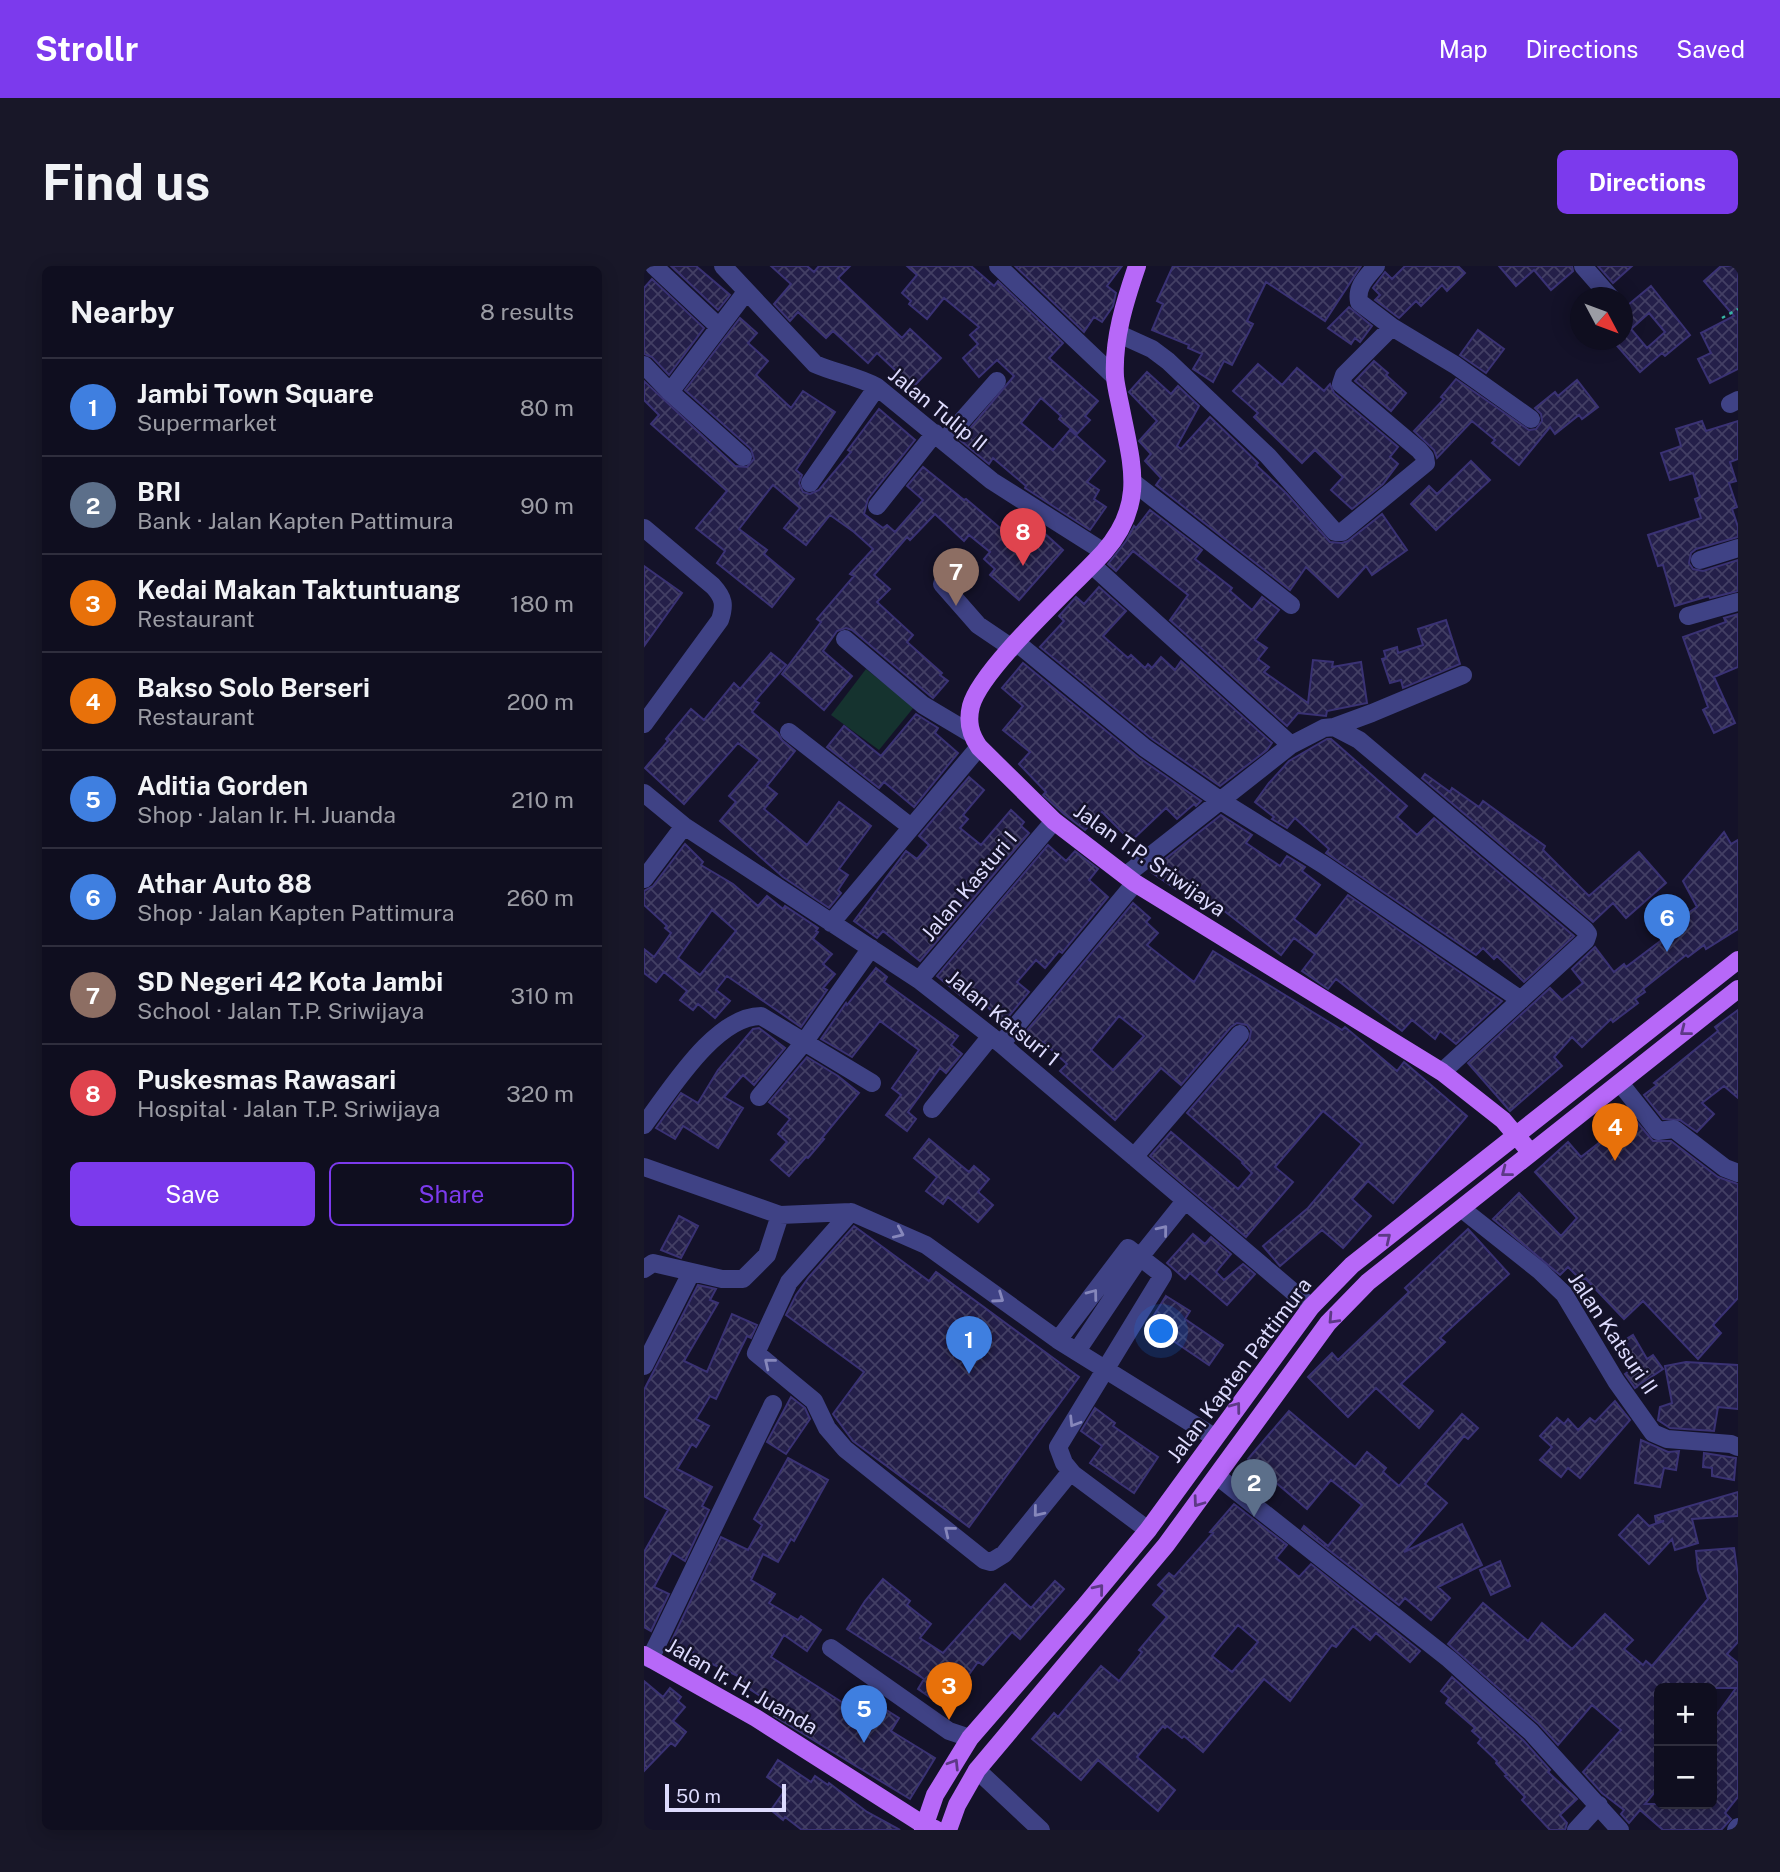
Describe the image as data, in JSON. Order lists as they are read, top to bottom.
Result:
{
  "streets": {
    "main road": ["Jalan T.P. Sriwijaya", "Jalan Kapten Pattimura", "Jalan Ir. H. Juanda"],
    "street": [
      "Jalan Tulip II",
      "Jalan Kasturi I",
      "Jalan Katsuri 1",
      "Jalan Katsuri II"
    ]
  },
  "crossings": [
    ["Jalan T.P. Sriwijaya", "Jalan Kasturi I"],
    ["Jalan T.P. Sriwijaya", "Jalan Kapten Pattimura"],
    ["Jalan Kasturi I", "Jalan Katsuri 1"],
    ["Jalan Katsuri 1", "Jalan Kapten Pattimura"],
    ["Jalan Katsuri II", "Jalan Kapten Pattimura"],
    ["Jalan Kapten Pattimura", "Jalan Ir. H. Juanda"]
  ],
  "scale_bar": "50 m",
  "north": "bottom right",
  "page": {
    "header": "Strollr",
    "nav": ["Map", "Directions", "Saved"],
    "buttons": [
      "Directions",
      ["Save", "Share"]
    ],
    "title": "Find us",
    "heading": ["Nearby", "8 results"],
    "list": [
      {
        "mark": "1",
        "name": "Jambi Town Square",
        "note": "Supermarket",
        "value": "80 m"
      },
      {
        "mark": "2",
        "name": "BRI",
        "note": "Bank · Jalan Kapten Pattimura",
        "value": "90 m"
      },
      {
        "mark": "3",
        "name": "Kedai Makan Taktuntuang",
        "note": "Restaurant",
        "value": "180 m"
      },
      {
        "mark": "4",
        "name": "Bakso Solo Berseri",
        "note": "Restaurant",
        "value": "200 m"
      },
      {
        "mark": "5",
        "name": "Aditia Gorden",
        "note": "Shop · Jalan Ir. H. Juanda",
        "value": "210 m"
      },
      {
        "mark": "6",
        "name": "Athar Auto 88",
        "note": "Shop · Jalan Kapten Pattimura",
        "value": "260 m"
      },
      {
        "mark": "7",
        "name": "SD Negeri 42 Kota Jambi",
        "note": "School · Jalan T.P. Sriwijaya",
        "value": "310 m"
      },
      {
        "mark": "8",
        "name": "Puskesmas Rawasari",
        "note": "Hospital · Jalan T.P. Sriwijaya",
        "value": "320 m"
      }
    ],
    "pins": [
      "8",
      "7",
      "6",
      "4",
      "1",
      "2",
      "3",
      "5"
    ],
    "map_buttons": ["+", "−"],
    "scale": "50 m"
  }
}
